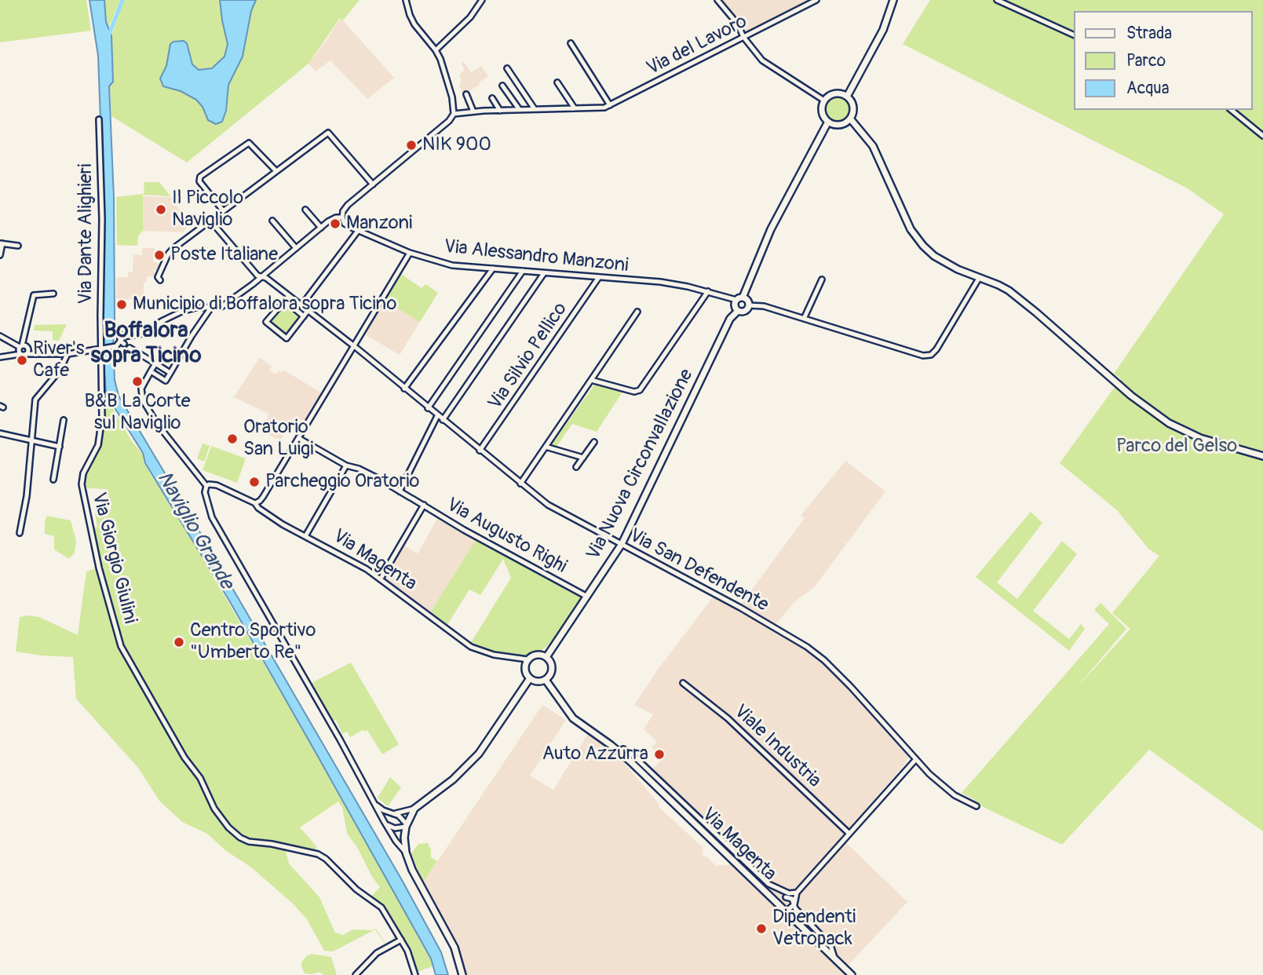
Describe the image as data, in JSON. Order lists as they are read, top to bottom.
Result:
{
  "streets": {
    "street": [
      "Via del Lavoro",
      "Via Dante Alighieri",
      "Via Alessandro Manzoni",
      "Via Silvio Pellico",
      "Via Nuova Circonvallazione",
      "Via Augusto Righi",
      "Via Giorgio Giulini",
      "Via Magenta",
      "Via San Defendente",
      "Viale Industria"
    ]
  },
  "crossings": [
    ["Via Dante Alighieri", "Via Giorgio Giulini"],
    ["Via Alessandro Manzoni", "Via Silvio Pellico"],
    ["Via Alessandro Manzoni", "Via Nuova Circonvallazione"],
    ["Via Silvio Pellico", "Via San Defendente"],
    ["Via Nuova Circonvallazione", "Via Augusto Righi"],
    ["Via Nuova Circonvallazione", "Via Magenta"],
    ["Via Nuova Circonvallazione", "Via San Defendente"]
  ],
  "districts": ["Boffalora sopra Ticino"],
  "water": ["Naviglio Grande"],
  "parks": ["Parco del Gelso"],
  "places": [
    "NIK 900",
    "Il Piccolo Naviglio",
    "Manzoni",
    "Poste Italiane",
    "Municipio di Boffalora sopra Ticino",
    "River's Cafe",
    "B&B La Corte sul Naviglio",
    "Oratorio San Luigi",
    "Parcheggio Oratorio",
    "Centro Sportivo \"Umberto Re\"",
    "Auto Azzurra",
    "Dipendenti Vetropack"
  ],
  "legend": ["Strada", "Parco", "Acqua"]
}
